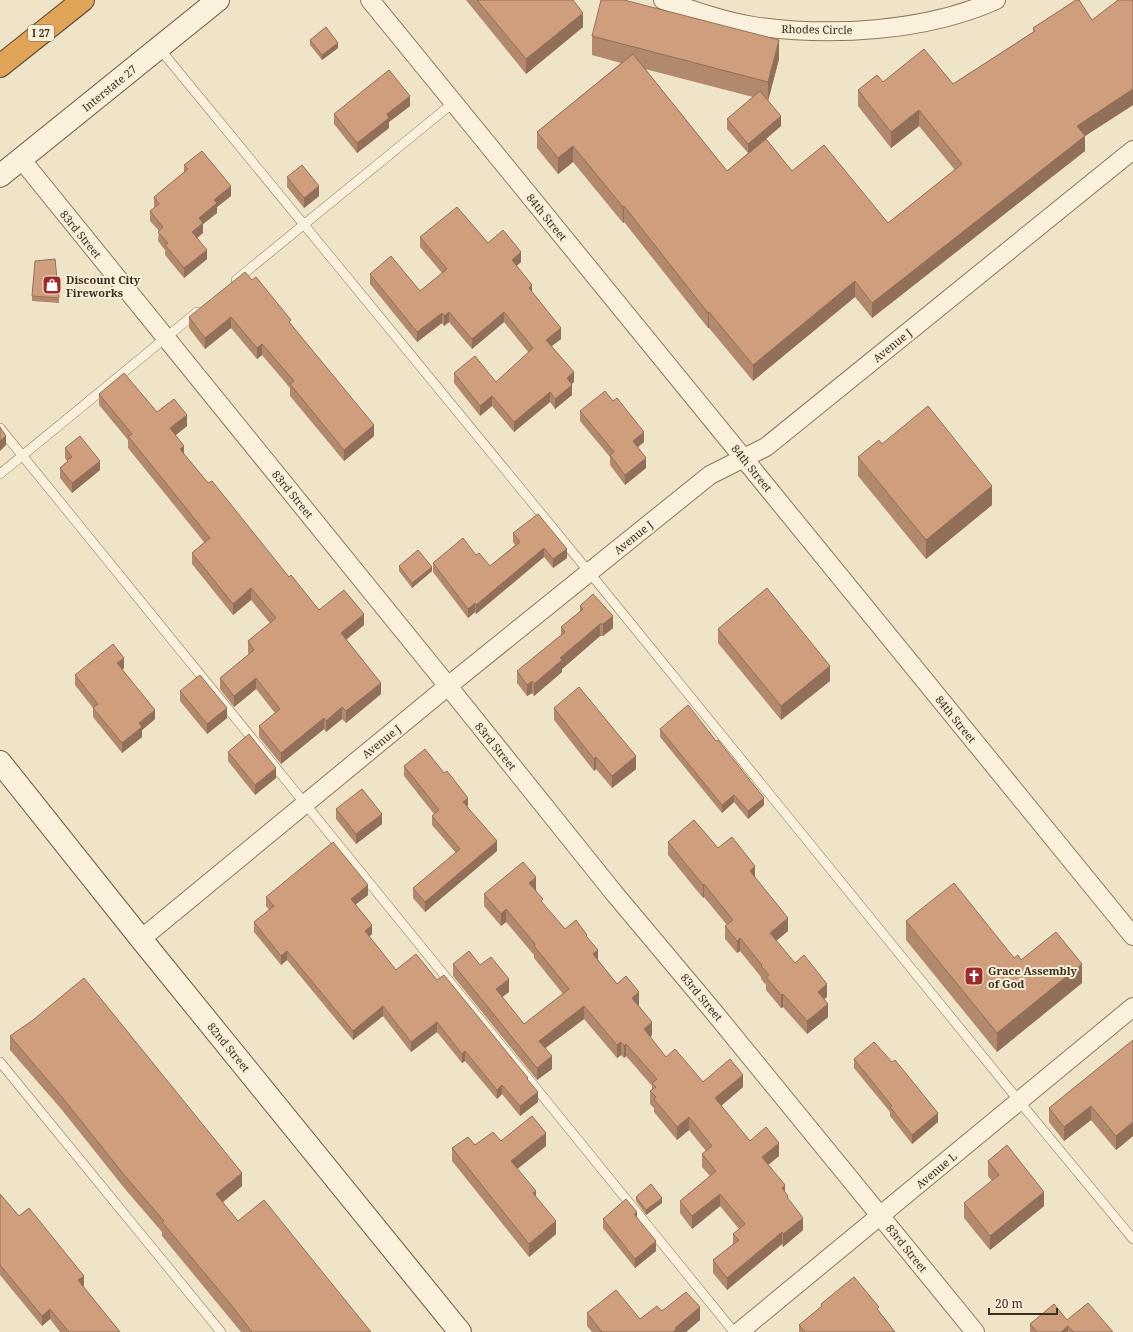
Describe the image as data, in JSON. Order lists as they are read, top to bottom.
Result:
{
  "streets": {
    "highway": ["I 27"],
    "main road": ["Interstate 27", "82nd Street"],
    "street": [
      "Rhodes Circle",
      "84th Street",
      "83rd Street",
      "Avenue J",
      "Avenue L"
    ]
  },
  "crossings": [
    ["Interstate 27", "83rd Street"],
    ["84th Street", "Avenue J"],
    ["83rd Street", "Avenue J"],
    ["83rd Street", "Avenue L"],
    ["Avenue J", "82nd Street"]
  ],
  "places": {
    "shop": ["Discount City Fireworks"],
    "church": ["Grace Assembly of God"]
  },
  "scale_bar": "20 m"
}
